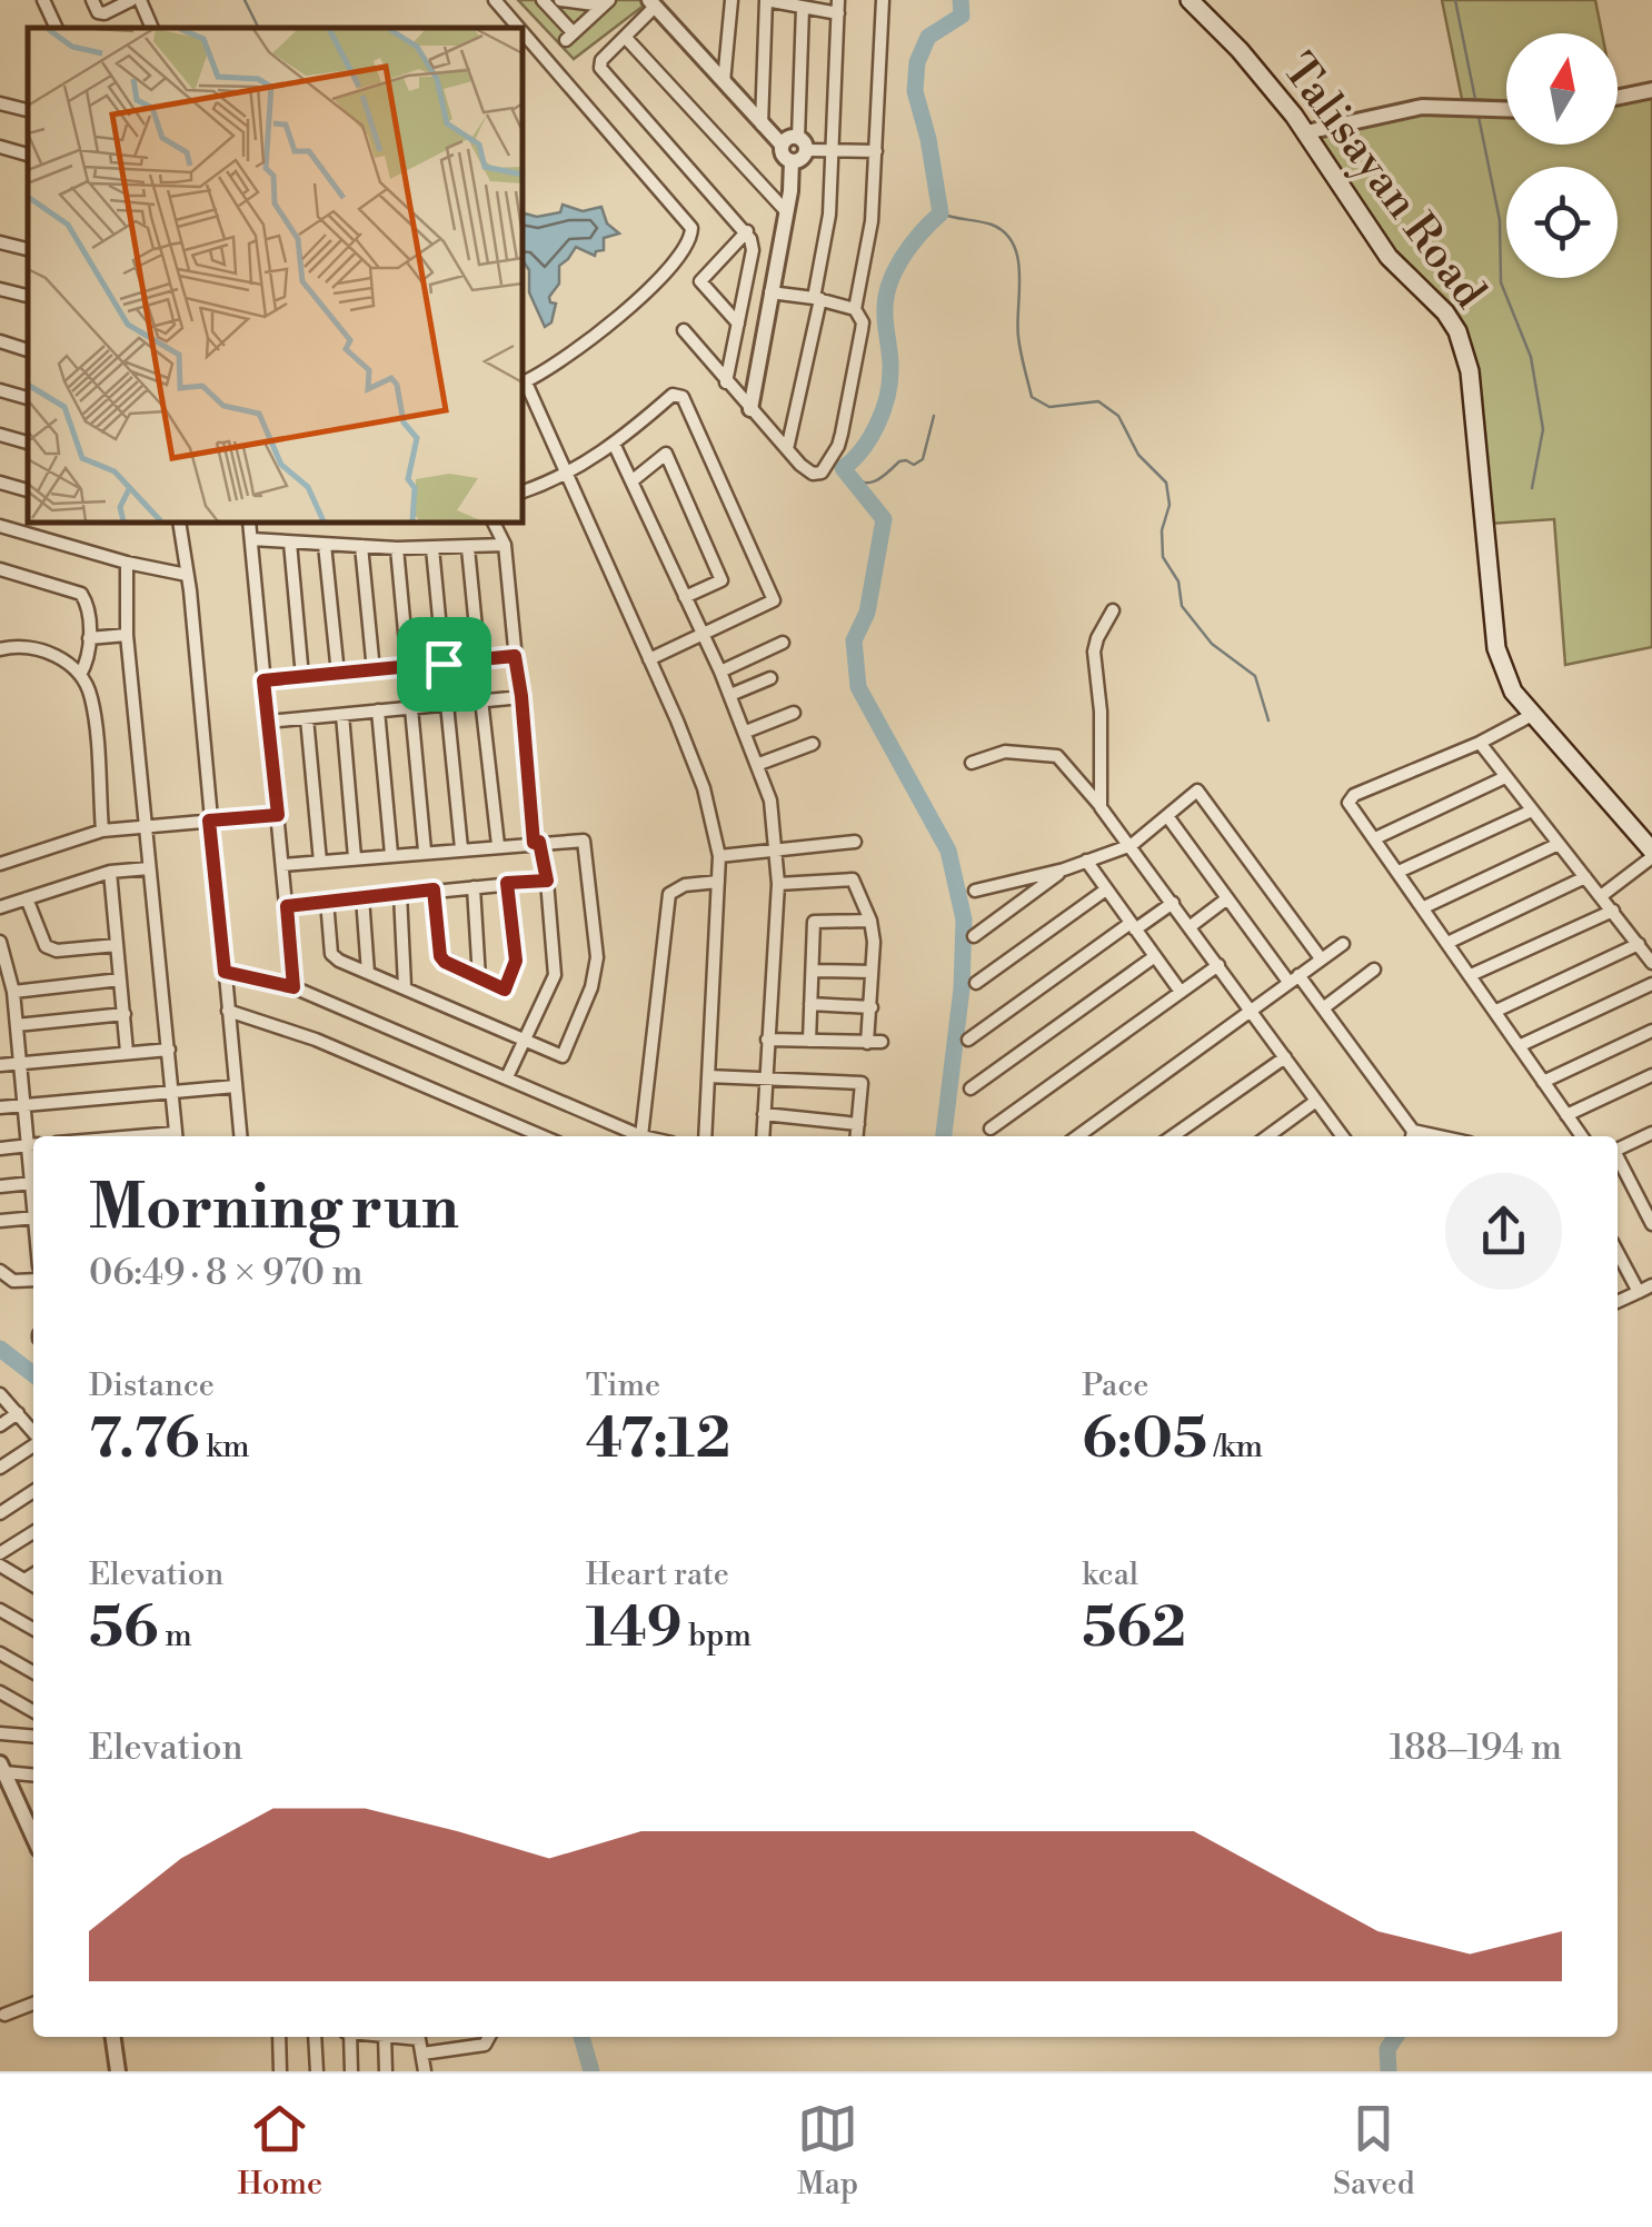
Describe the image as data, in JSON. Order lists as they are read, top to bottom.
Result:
{
  "streets": {
    "main road": ["Talisayan Road"]
  },
  "north": "top",
  "page": {
    "heading": ["Morning run", "06:49 · 8 × 970 m"],
    "stats": [
      ["Distance", "7.76 km"],
      ["Time", "47:12"],
      ["Pace", "6:05 /km"],
      ["Elevation", "56 m"],
      ["Heart rate", "149 bpm"],
      ["kcal", "562"]
    ],
    "chart": ["Elevation", "188–194 m"],
    "tabs": ["Home", "Map", "Saved"]
  }
}
